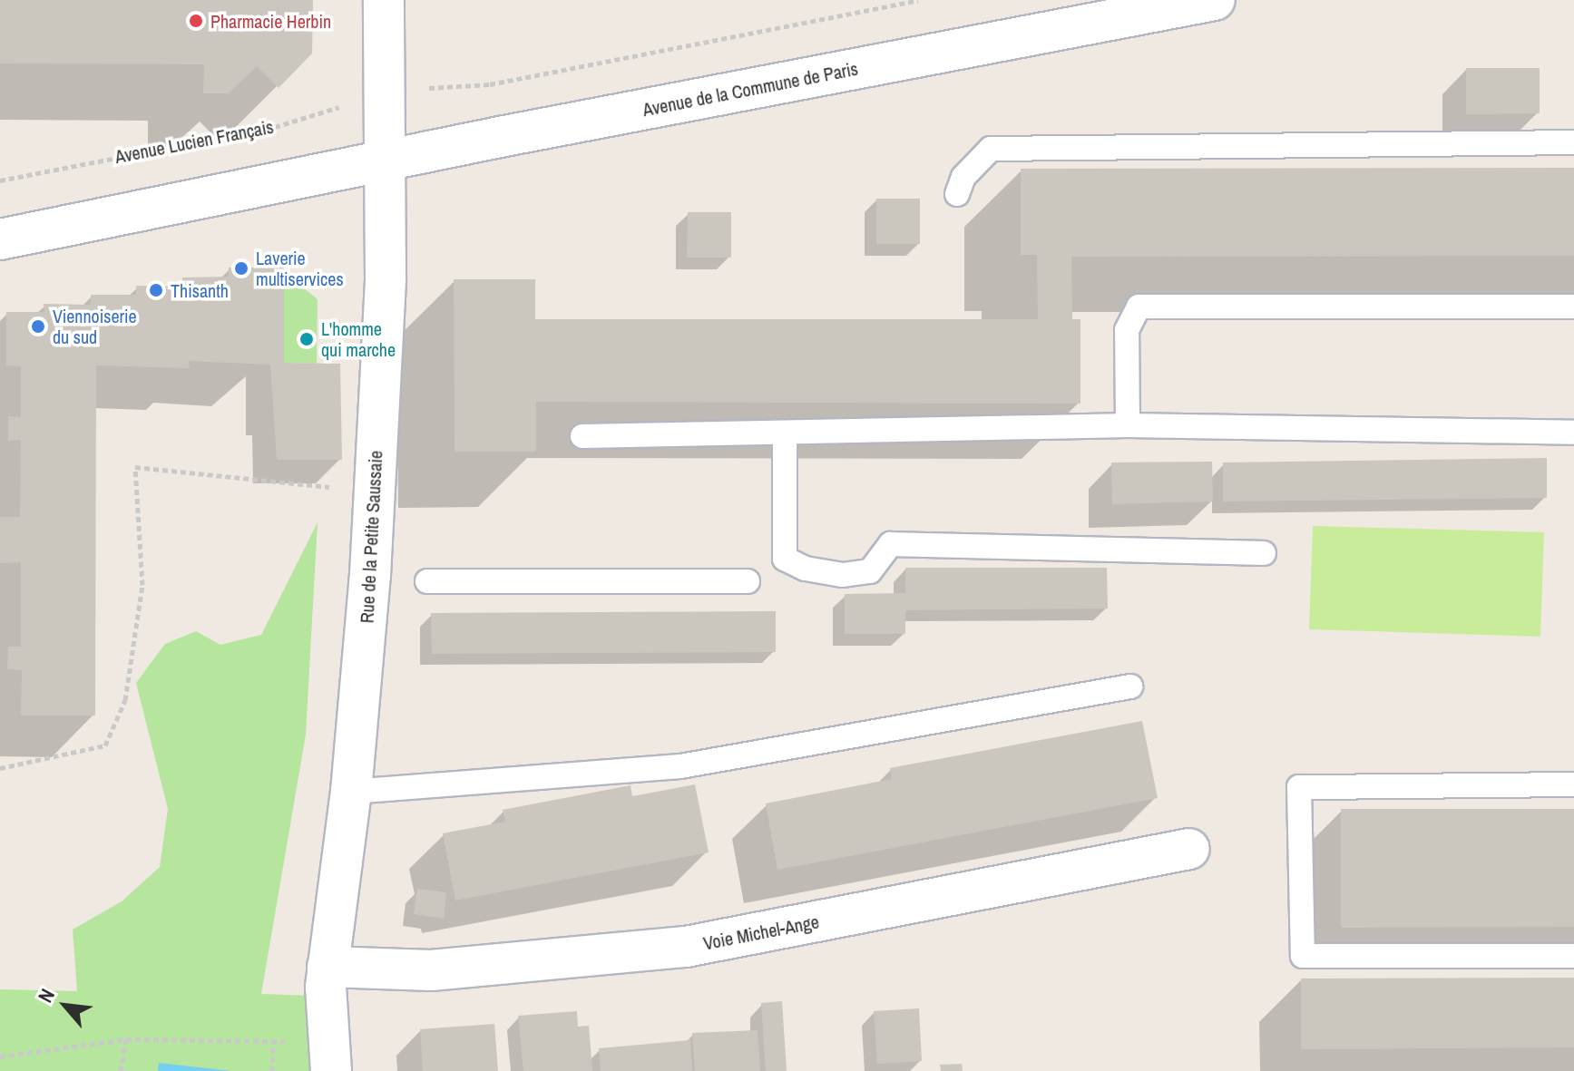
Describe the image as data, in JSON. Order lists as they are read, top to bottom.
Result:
{
  "streets": {
    "street": ["Avenue de la Commune de Paris", "Rue de la Petite Saussaie", "Voie Michel-Ange"],
    "path": ["Avenue Lucien Français"]
  },
  "crossings": [
    ["Avenue de la Commune de Paris", "Rue de la Petite Saussaie"],
    ["Avenue Lucien Français", "Rue de la Petite Saussaie"],
    ["Rue de la Petite Saussaie", "Voie Michel-Ange"]
  ],
  "places": [
    "Pharmacie Herbin",
    "Laverie multiservices",
    "Thisanth",
    "Viennoiserie du sud",
    "L'homme qui marche"
  ],
  "north": "top left"
}
